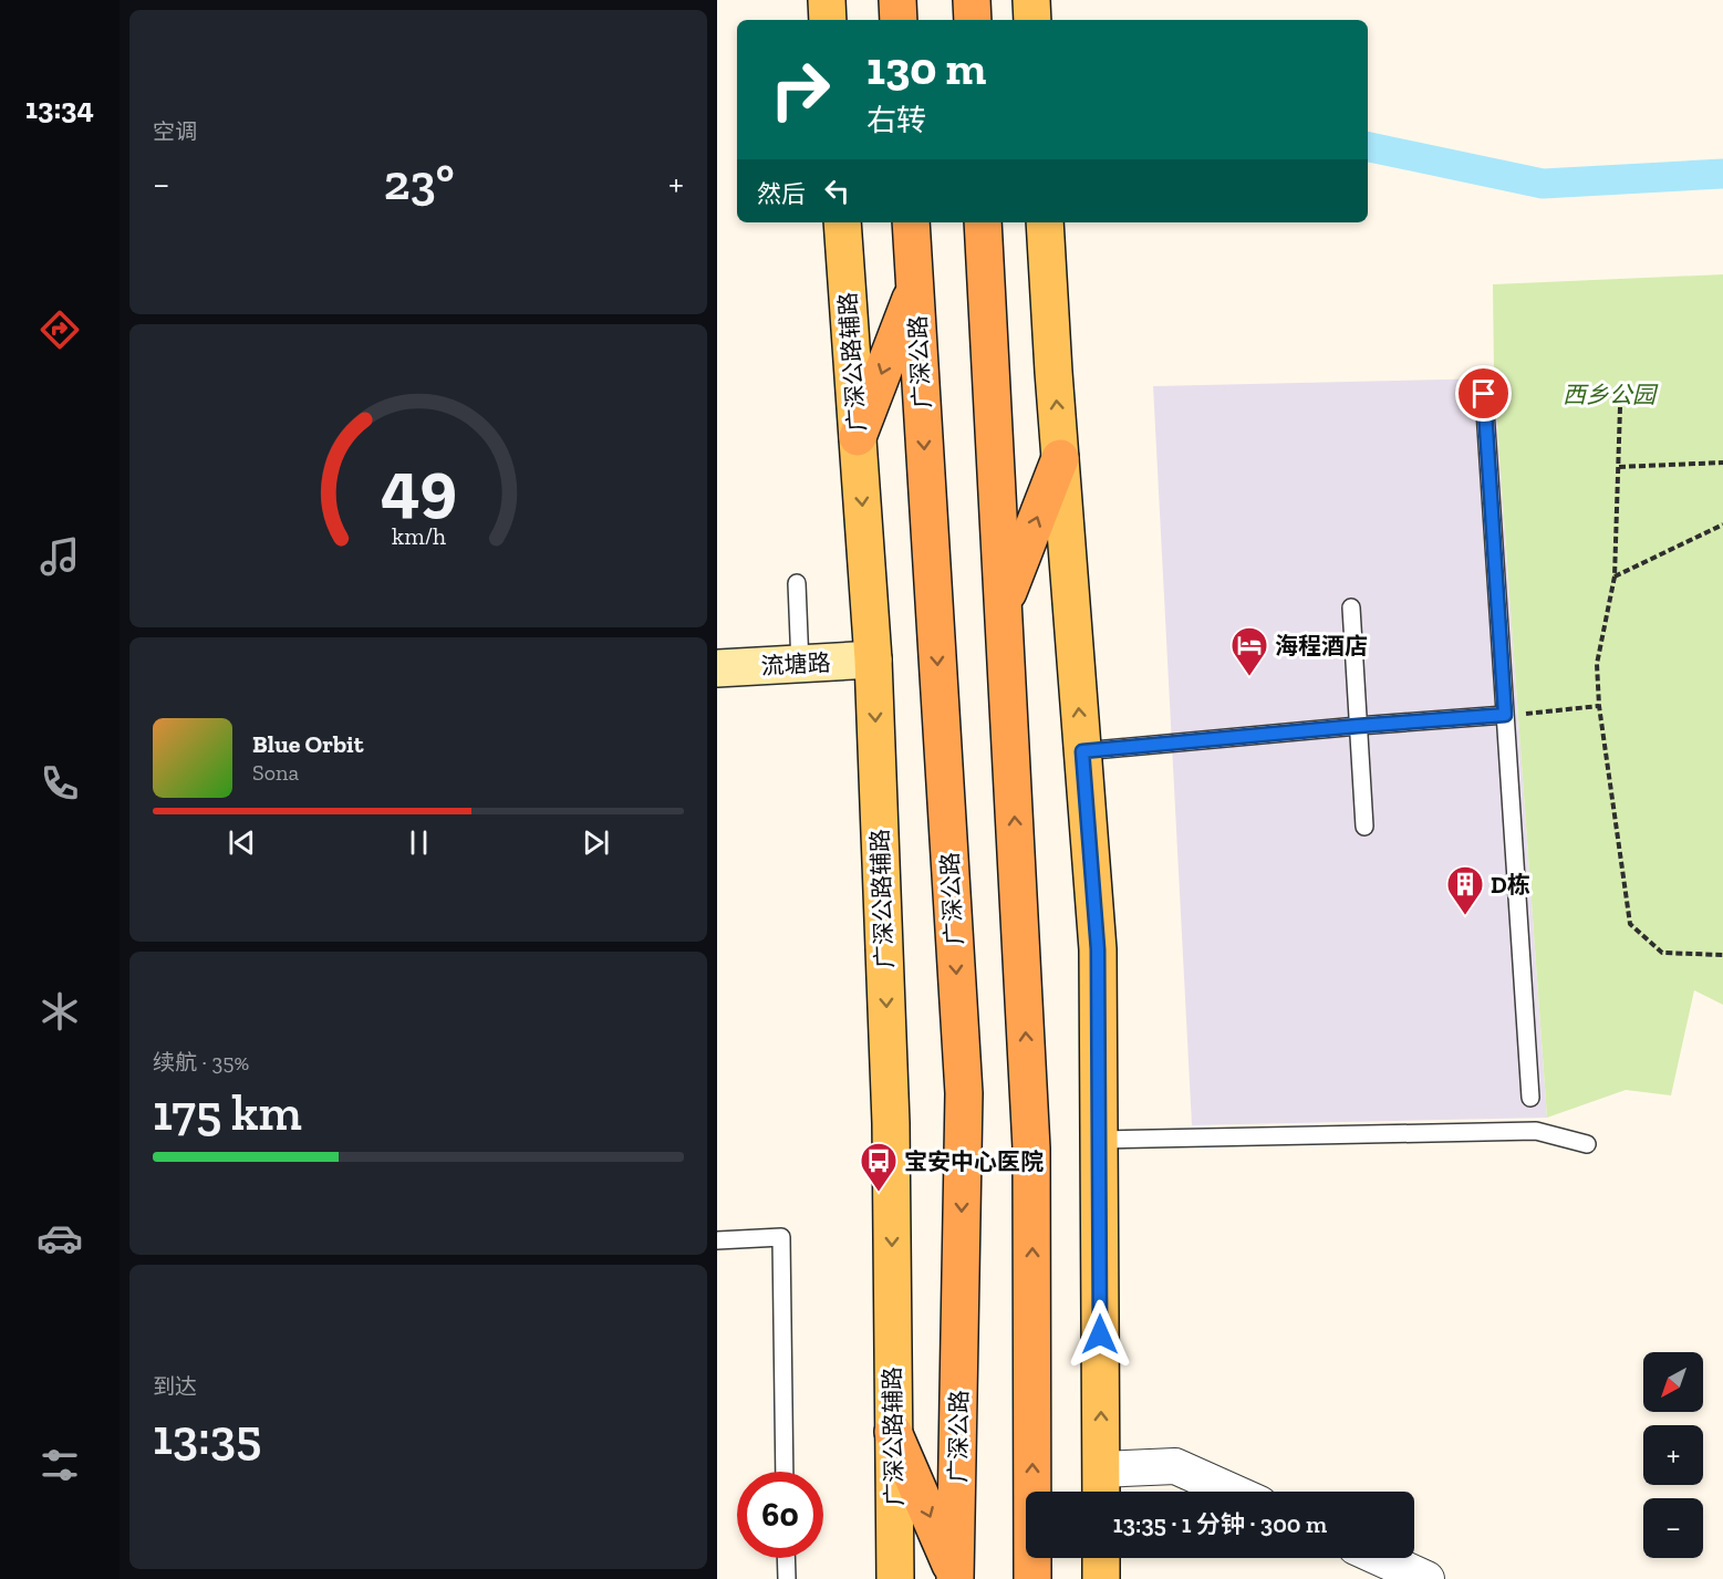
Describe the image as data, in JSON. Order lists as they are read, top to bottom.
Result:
{
  "streets": {
    "highway": ["广深公路"],
    "main road": ["广深公路辅路", "流塘路"]
  },
  "crossings": [
    ["广深公路辅路", "流塘路"]
  ],
  "parks": ["西乡公园"],
  "places": {
    "hotel": ["海程酒店"],
    "building": ["D栋"],
    "bus stop": ["宝安中心医院"]
  },
  "north": "bottom left",
  "page": {
    "tabs": "13:34",
    "tile": [
      "空调",
      ["续航 · 35%", "175 km"],
      ["到达", "13:35"]
    ],
    "turn": ["130 m", "右转"],
    "heat": ["−", "23°", "+"],
    "then": "然后",
    "song": ["Blue Orbit", "Sona"],
    "map_buttons": ["+", "−"],
    "limit": "60",
    "trip": "13:35 · 1 分钟 · 300 m",
    "gauge": ["49", "km/h"]
  }
}
